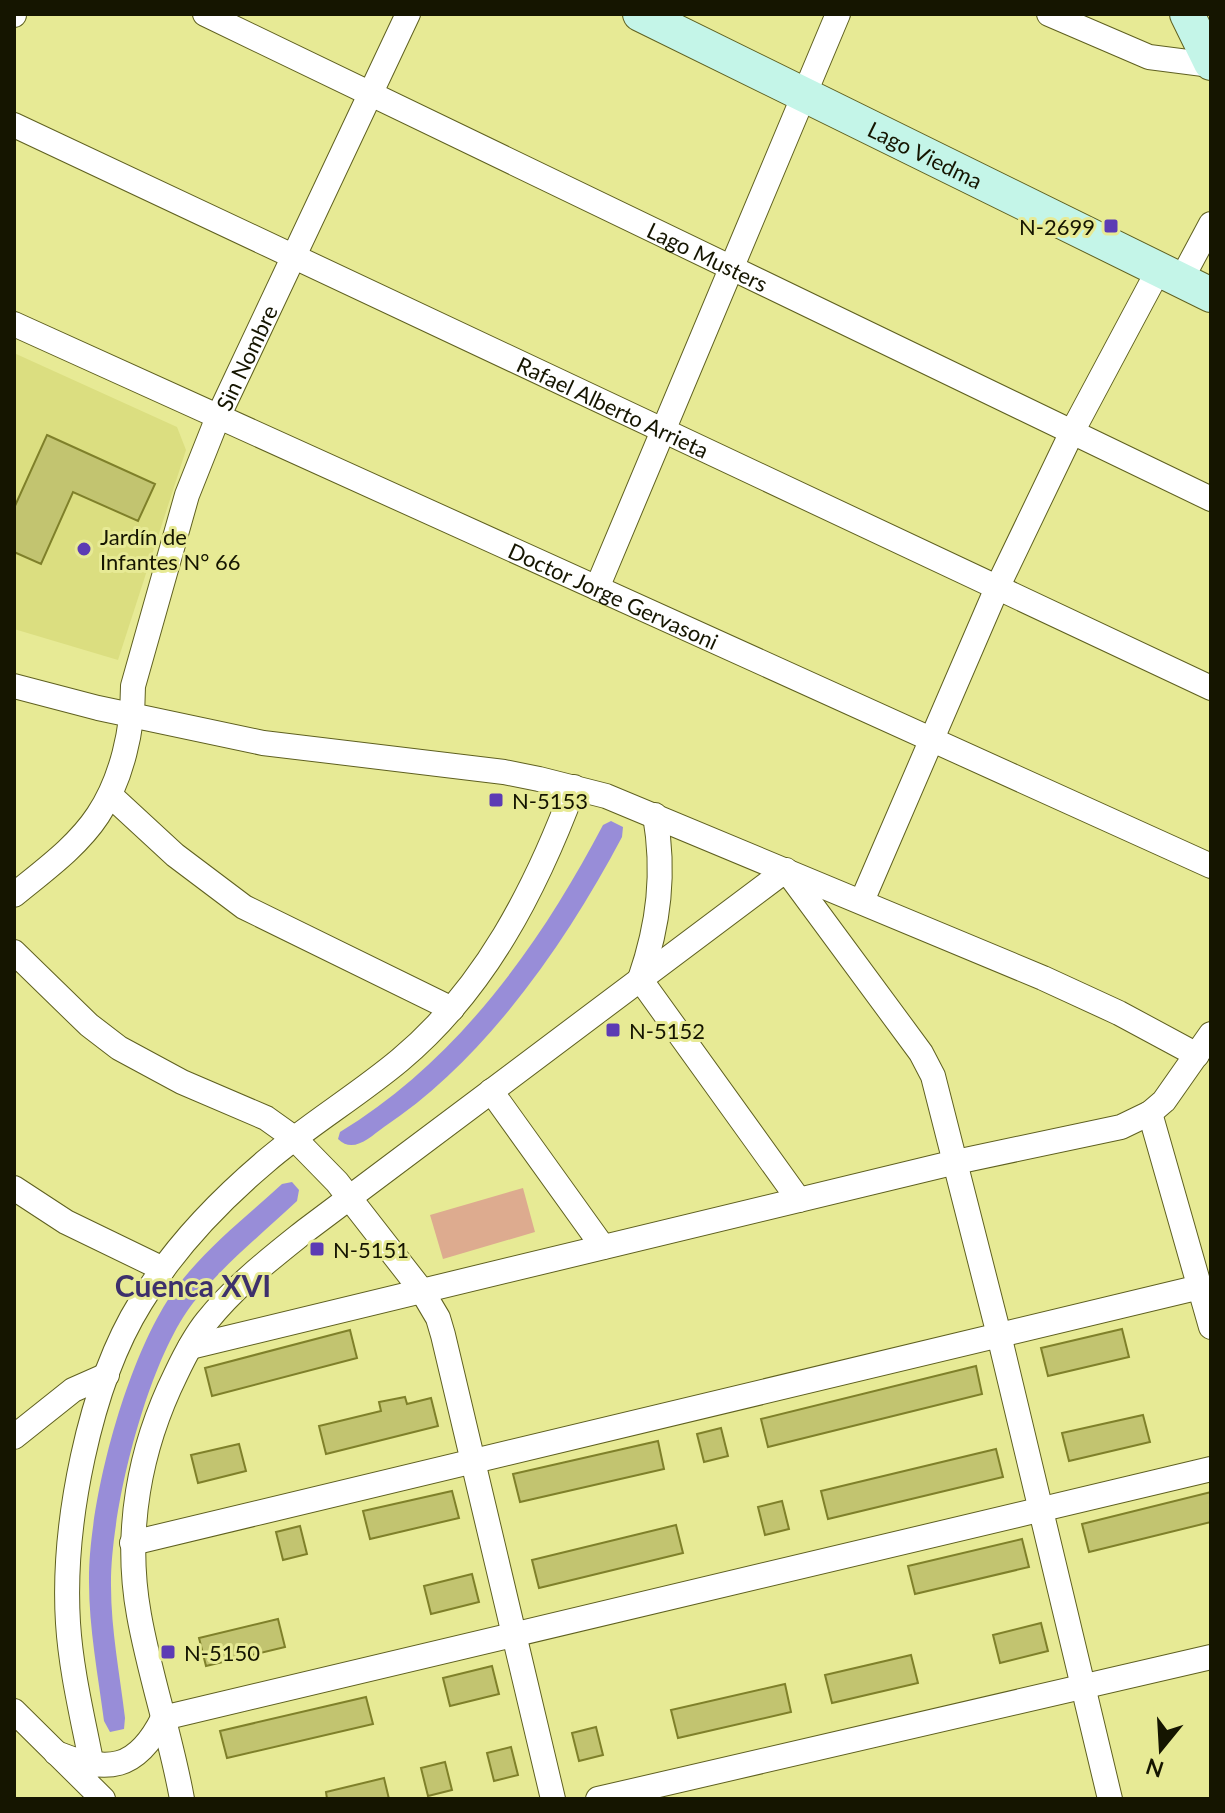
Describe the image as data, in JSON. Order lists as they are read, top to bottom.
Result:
{
  "streets": {
    "main road": ["Lago Viedma"],
    "street": [
      "Lago Musters",
      "Sin Nombre",
      "Rafael Alberto Arrieta",
      "Doctor Jorge Gervasoni"
    ]
  },
  "crossings": [
    ["Lago Musters", "Sin Nombre"],
    ["Sin Nombre", "Rafael Alberto Arrieta"],
    ["Sin Nombre", "Doctor Jorge Gervasoni"]
  ],
  "districts": ["Cuenca XVI"],
  "places": {
    "transit": [
      "N-2699",
      "N-5153",
      "N-5152",
      "N-5151",
      "N-5150"
    ],
    "other": ["Jardín de Infantes N° 66"]
  },
  "north": "bottom"
}
